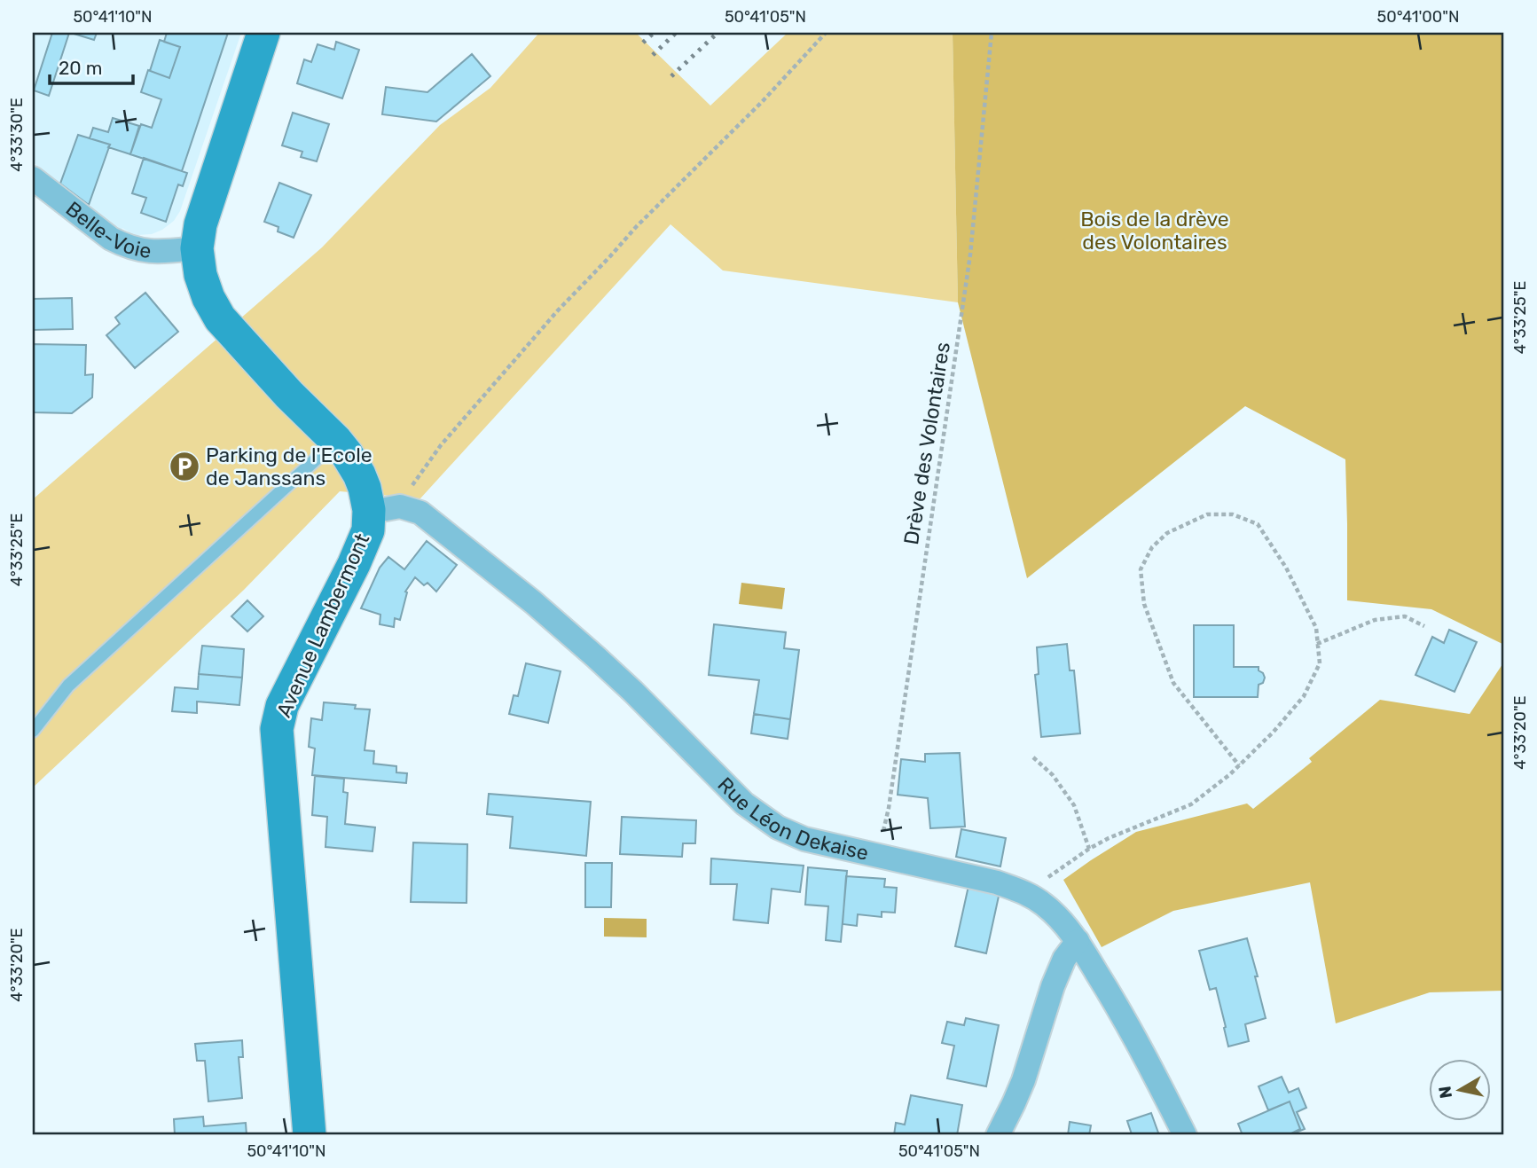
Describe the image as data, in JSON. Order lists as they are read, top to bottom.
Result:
{
  "streets": {
    "street": ["Belle-Voie", "Avenue Lambermont", "Rue Léon Dekaise"],
    "path": ["Drève des Volontaires"]
  },
  "crossings": [
    ["Belle-Voie", "Avenue Lambermont"],
    ["Drève des Volontaires", "Rue Léon Dekaise"],
    ["Avenue Lambermont", "Rue Léon Dekaise"]
  ],
  "parks": ["Bois de la drève des Volontaires"],
  "places": {
    "parking": ["Parking de l'Ecole de Janssans"]
  },
  "scale_bar": "20 m",
  "north": "left",
  "coordinates": [
    "50°41'10\"N",
    "50°41'05\"N",
    "50°41'00\"N",
    "4°33'30\"E",
    "4°33'25\"E",
    "4°33'20\"E"
  ]
}
